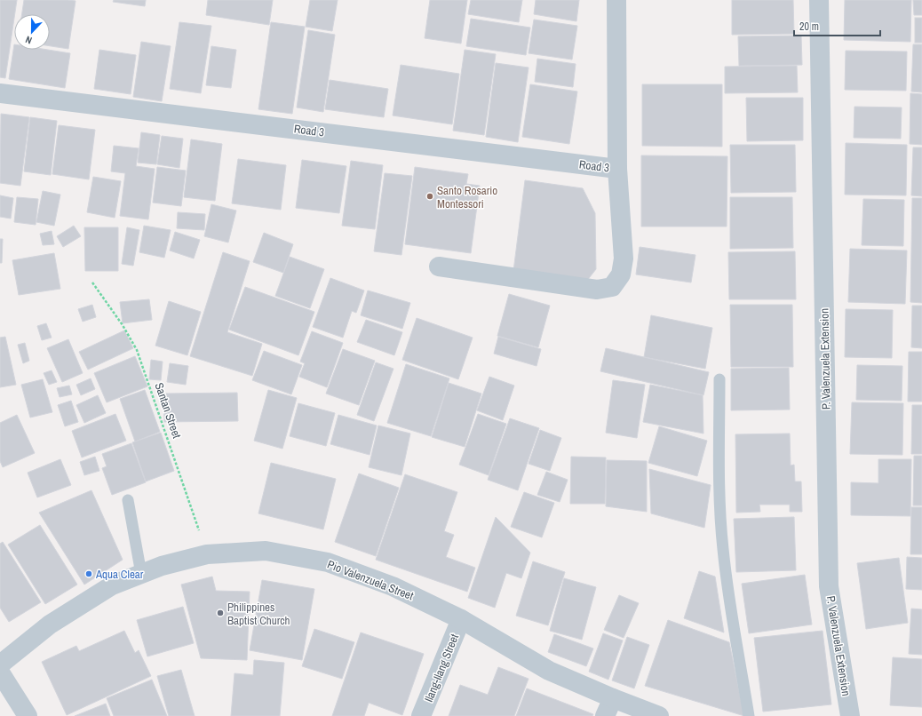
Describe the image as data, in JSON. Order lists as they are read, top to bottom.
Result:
{
  "streets": {
    "street": [
      "Road 3",
      "P. Valenzuela Extension",
      "Pio Valenzuela Street",
      "Ilang-Ilang Street"
    ],
    "path": ["Santan Street"]
  },
  "crossings": [
    ["Santan Street", "Pio Valenzuela Street"],
    ["Pio Valenzuela Street", "Ilang-Ilang Street"]
  ],
  "places": ["Santo Rosario Montessori", "Aqua Clear", "Philippines Baptist Church"],
  "scale_bar": "20 m",
  "north": "bottom"
}
